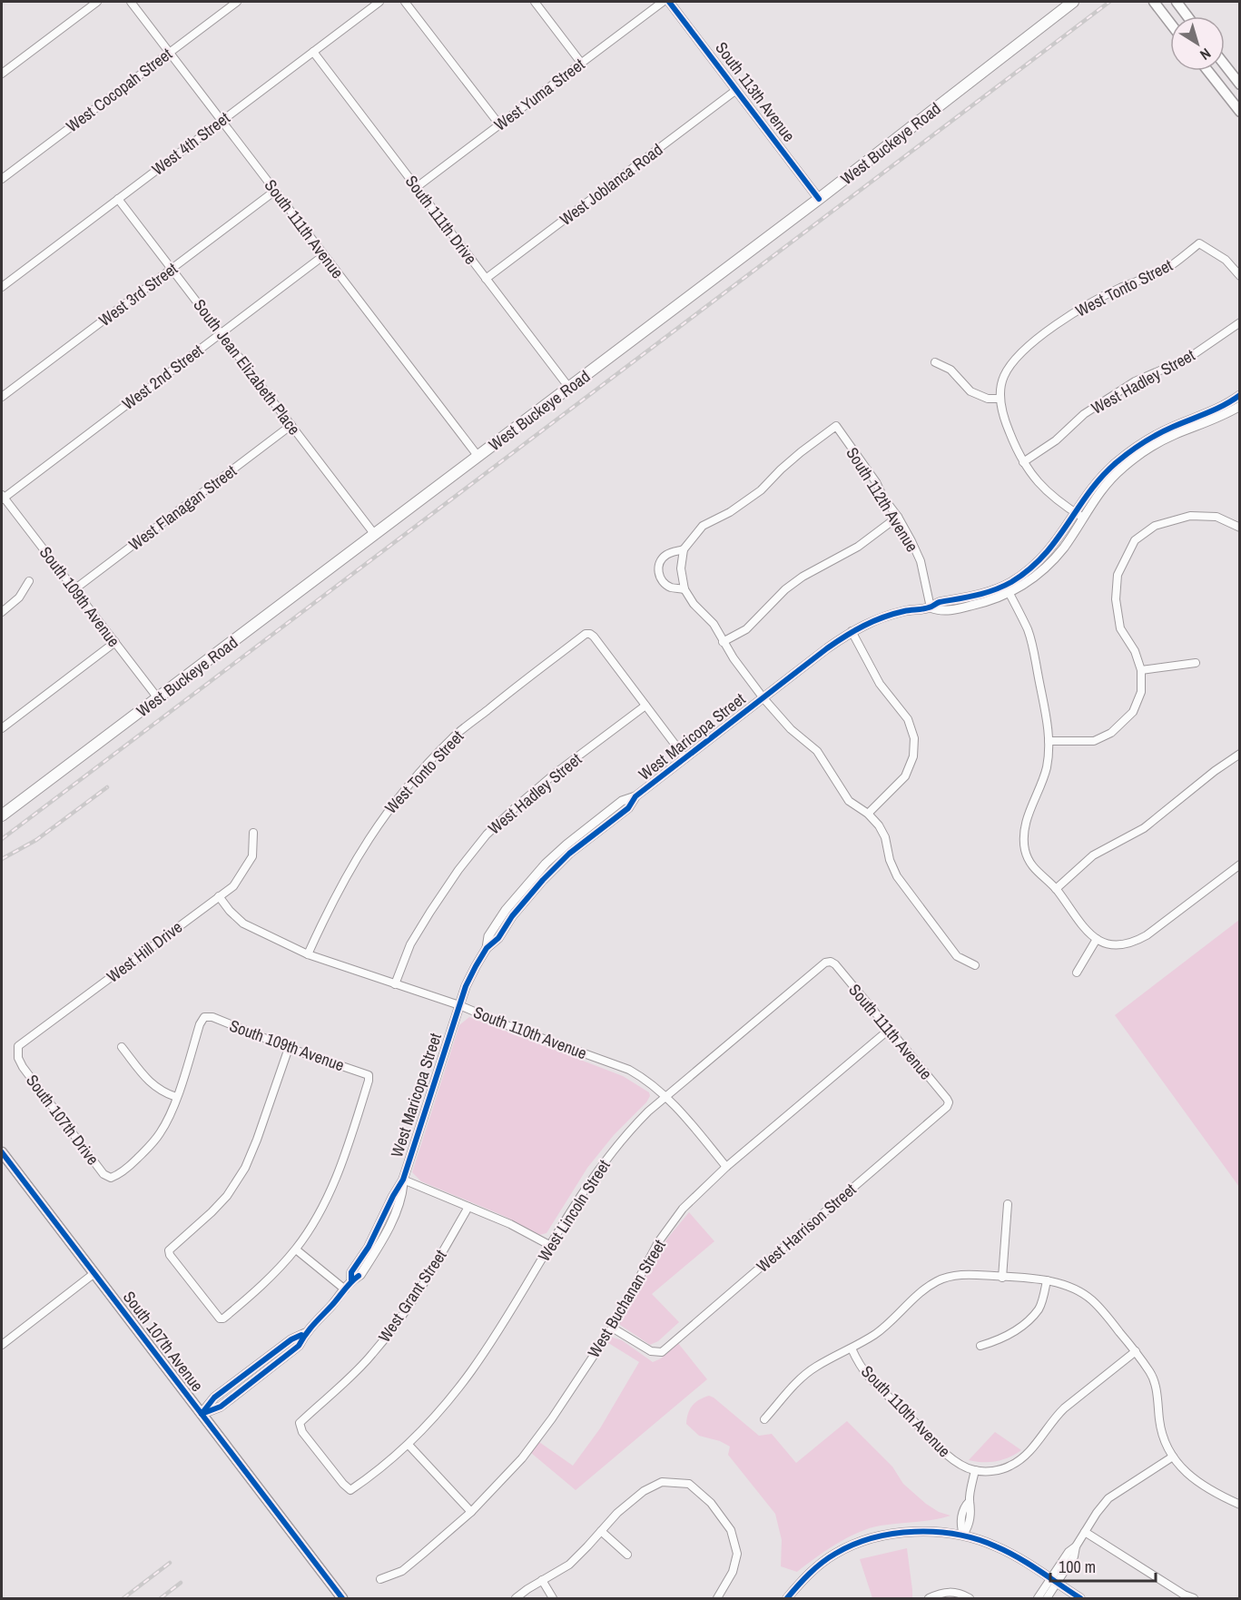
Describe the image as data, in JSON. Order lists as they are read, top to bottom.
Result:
{
  "streets": {
    "main road": ["West Buckeye Road", "South 107th Avenue"],
    "street": [
      "West Cocopah Street",
      "South 113th Avenue",
      "West Yuma Street",
      "West 4th Street",
      "West Joblanca Road",
      "South 111th Drive",
      "South 111th Avenue",
      "West Tonto Street",
      "West 3rd Street",
      "South Jean Elizabeth Place",
      "West 2nd Street",
      "West Hadley Street",
      "South 112th Avenue",
      "West Flanagan Street",
      "South 109th Avenue",
      "West Maricopa Street",
      "West Hill Drive",
      "South 110th Avenue",
      "South 107th Drive",
      "West Lincoln Street",
      "West Harrison Street",
      "West Grant Street",
      "West Buchanan Street"
    ]
  },
  "crossings": [
    ["West Cocopah Street", "South 111th Avenue"],
    ["South 113th Avenue", "West Buckeye Road"],
    ["South 113th Avenue", "West Joblanca Road"],
    ["West Yuma Street", "South 111th Drive"],
    ["West 4th Street", "South 111th Drive"],
    ["West 4th Street", "South 111th Avenue"],
    ["West 4th Street", "South Jean Elizabeth Place"],
    ["West Buckeye Road", "South 111th Drive"],
    ["West Buckeye Road", "South 111th Avenue"],
    ["West Buckeye Road", "South Jean Elizabeth Place"],
    ["West Buckeye Road", "South 109th Avenue"],
    ["West Joblanca Road", "South 111th Drive"],
    ["South 111th Avenue", "West 3rd Street"],
    ["South 111th Avenue", "West 2nd Street"],
    ["South 111th Avenue", "West Lincoln Street"],
    ["South 111th Avenue", "West Harrison Street"],
    ["South 111th Avenue", "West Buchanan Street"],
    ["West Tonto Street", "West Hadley Street"],
    ["West Tonto Street", "South 110th Avenue"],
    ["West 3rd Street", "South Jean Elizabeth Place"],
    ["South Jean Elizabeth Place", "West 2nd Street"],
    ["South Jean Elizabeth Place", "West Flanagan Street"],
    ["West 2nd Street", "South 109th Avenue"],
    ["West Hadley Street", "South 110th Avenue"],
    ["South 112th Avenue", "West Maricopa Street"],
    ["West Flanagan Street", "South 109th Avenue"],
    ["South 109th Avenue", "South 107th Drive"],
    ["West Maricopa Street", "South 110th Avenue"],
    ["West Maricopa Street", "South 107th Avenue"],
    ["West Hill Drive", "South 110th Avenue"],
    ["West Hill Drive", "South 107th Drive"],
    ["South 110th Avenue", "West Lincoln Street"],
    ["South 110th Avenue", "West Buchanan Street"],
    ["West Lincoln Street", "West Grant Street"],
    ["West Harrison Street", "West Buchanan Street"]
  ],
  "scale_bar": "100 m",
  "north": "bottom right"
}
